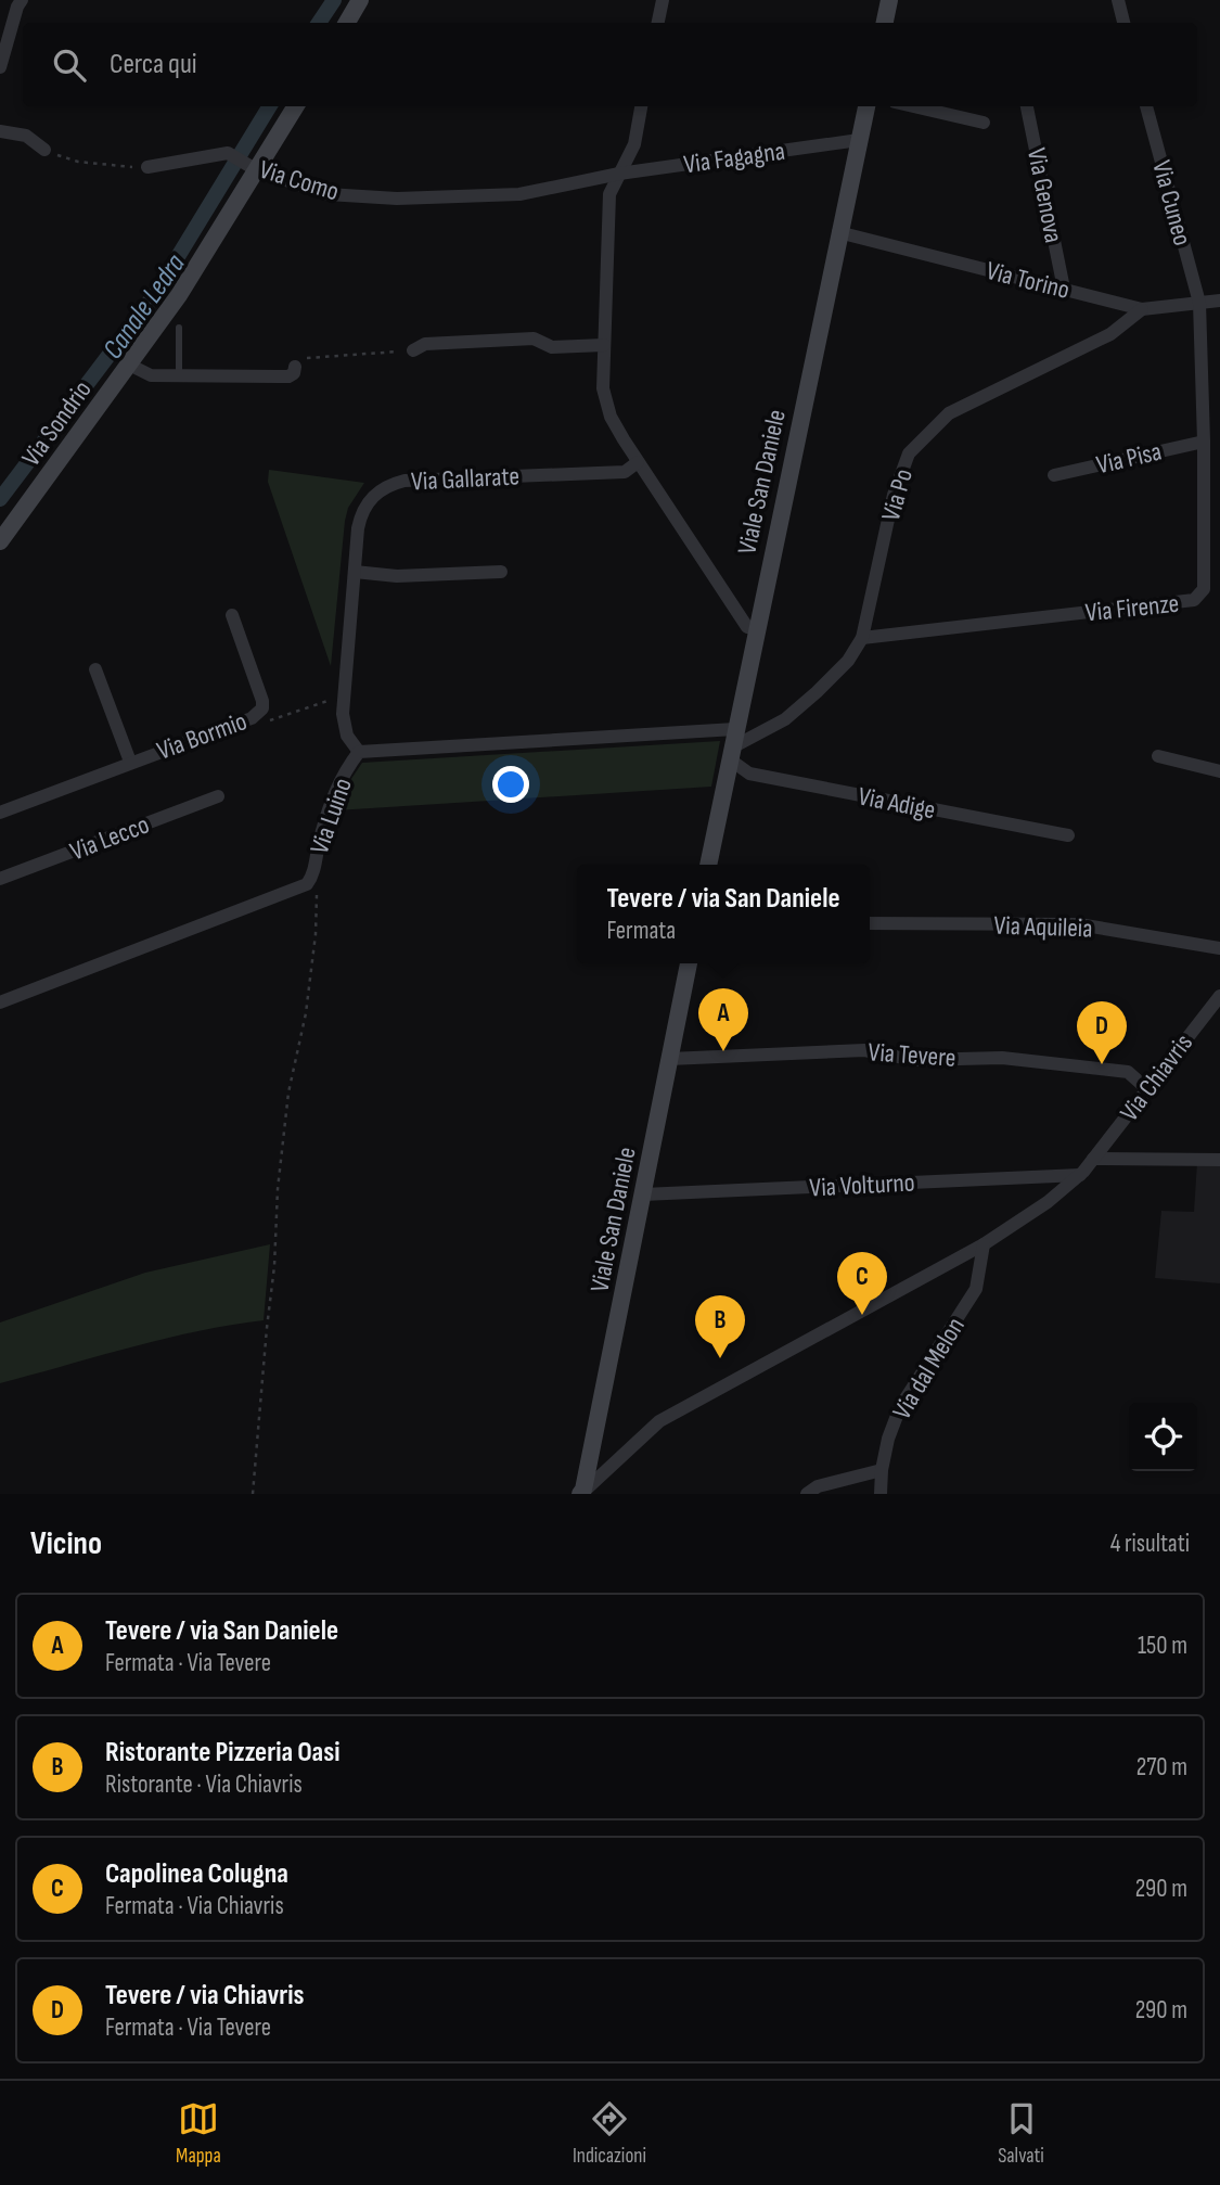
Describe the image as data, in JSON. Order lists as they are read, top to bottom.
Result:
{
  "streets": {
    "street": [
      "Via Fagagna",
      "Via Como",
      "Via Genova",
      "Via Cuneo",
      "Via Torino",
      "Via Sondrio",
      "Via Pisa",
      "Via Gallarate",
      "Viale San Daniele",
      "Via Po",
      "Via Firenze",
      "Via Bormio",
      "Via Adige",
      "Via Luino",
      "Via Lecco",
      "Via Aquileia",
      "Via Tevere",
      "Via Chiavris",
      "Via Volturno",
      "Via dal Melon"
    ]
  },
  "crossings": [
    ["Via Fagagna", "Via Como"],
    ["Via Fagagna", "Viale San Daniele"],
    ["Via Como", "Via Sondrio"],
    ["Via Genova", "Via Torino"],
    ["Via Cuneo", "Via Torino"],
    ["Via Cuneo", "Via Firenze"],
    ["Via Torino", "Viale San Daniele"],
    ["Via Torino", "Via Po"],
    ["Via Torino", "Via Firenze"],
    ["Via Pisa", "Via Firenze"],
    ["Via Gallarate", "Via Luino"],
    ["Viale San Daniele", "Via Po"],
    ["Viale San Daniele", "Via Adige"],
    ["Viale San Daniele", "Via Luino"],
    ["Viale San Daniele", "Via Tevere"],
    ["Viale San Daniele", "Via Chiavris"],
    ["Viale San Daniele", "Via Volturno"],
    ["Via Po", "Via Firenze"],
    ["Via Po", "Via Adige"],
    ["Via Po", "Via Luino"],
    ["Via Adige", "Via Luino"],
    ["Via Tevere", "Via Chiavris"],
    ["Via Chiavris", "Via Volturno"],
    ["Via Chiavris", "Via dal Melon"]
  ],
  "water": ["Canale Ledra"],
  "page": {
    "search": "Cerca qui",
    "popup": ["Tevere / via San Daniele", "Fermata"],
    "pins": [
      "A",
      "D",
      "C",
      "B"
    ],
    "heading": ["Vicino", "4 risultati"],
    "list": [
      {
        "mark": "A",
        "name": "Tevere / via San Daniele",
        "note": "Fermata · Via Tevere",
        "value": "150 m"
      },
      {
        "mark": "B",
        "name": "Ristorante Pizzeria Oasi",
        "note": "Ristorante · Via Chiavris",
        "value": "270 m"
      },
      {
        "mark": "C",
        "name": "Capolinea Colugna",
        "note": "Fermata · Via Chiavris",
        "value": "290 m"
      },
      {
        "mark": "D",
        "name": "Tevere / via Chiavris",
        "note": "Fermata · Via Tevere",
        "value": "290 m"
      }
    ],
    "nav": ["Mappa", "Indicazioni", "Salvati"]
  }
}
